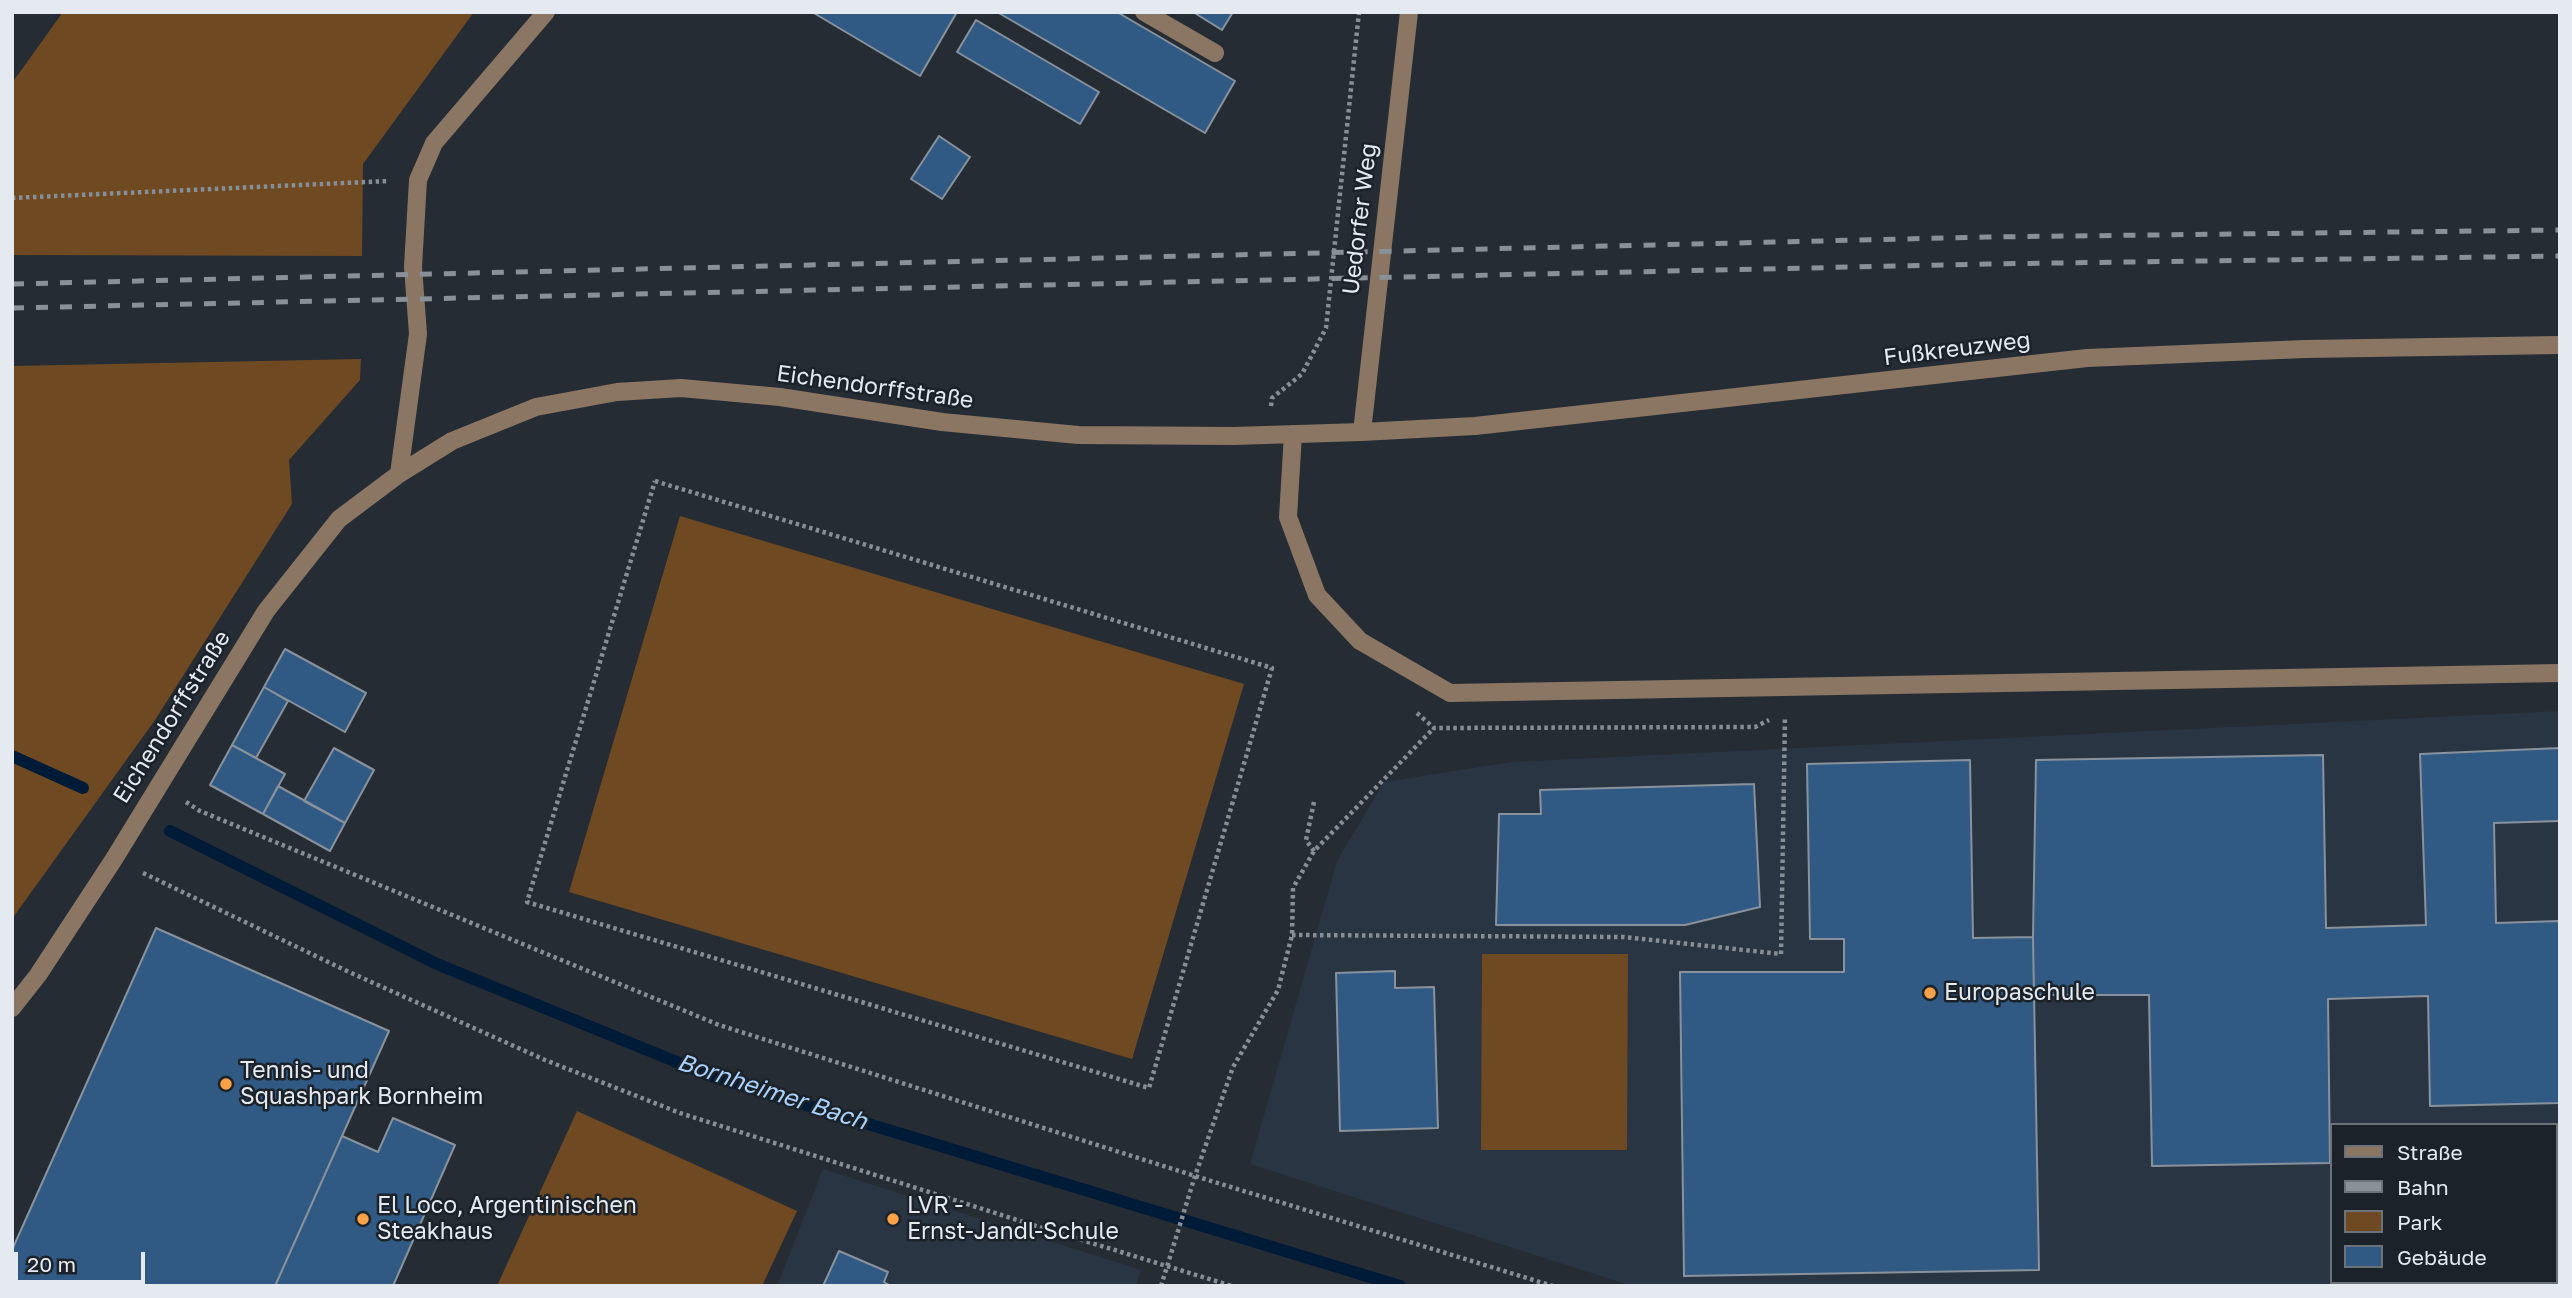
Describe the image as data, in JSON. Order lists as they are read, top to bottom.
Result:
{
  "streets": {
    "street": ["Uedorfer Weg", "Fußkreuzweg", "Eichendorffstraße"]
  },
  "crossings": [
    ["Uedorfer Weg", "Fußkreuzweg"],
    ["Uedorfer Weg", "Eichendorffstraße"],
    ["Fußkreuzweg", "Eichendorffstraße"]
  ],
  "water": ["Bornheimer Bach"],
  "places": [
    "Europaschule",
    "Tennis- und Squashpark Bornheim",
    "El Loco, Argentinischen Steakhaus",
    "LVR - Ernst-Jandl-Schule"
  ],
  "legend": [
    "Straße",
    "Bahn",
    "Park",
    "Gebäude"
  ],
  "scale_bar": "20 m"
}
